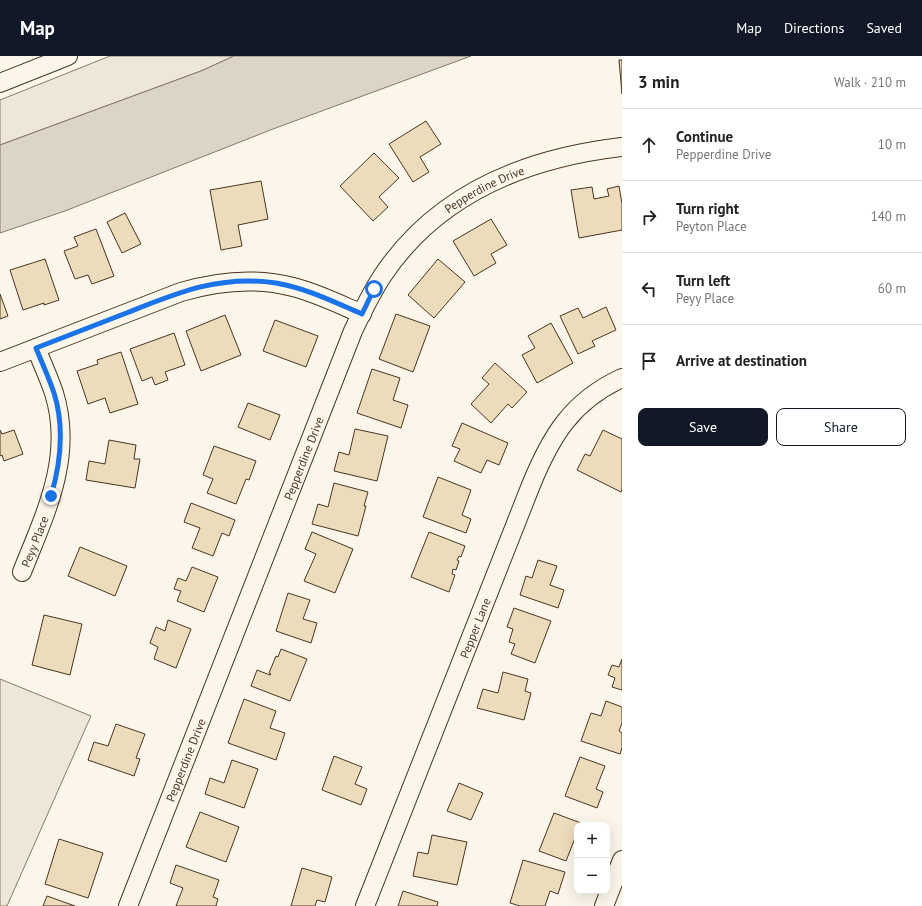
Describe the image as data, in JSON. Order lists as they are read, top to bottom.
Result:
{
  "streets": {
    "street": ["Pepperdine Drive", "Peyy Place", "Pepper Lane"]
  },
  "page": {
    "header": "Map",
    "nav": ["Map", "Directions", "Saved"],
    "heading": ["3 min", "Walk · 210 m"],
    "list": [
      ["Continue", "Pepperdine Drive", "10 m"],
      ["Turn right", "Peyton Place", "140 m"],
      ["Turn left", "Peyy Place", "60 m"],
      "Arrive at destination"
    ],
    "buttons": ["Save", "Share"],
    "map_buttons": ["+", "−"]
  }
}
